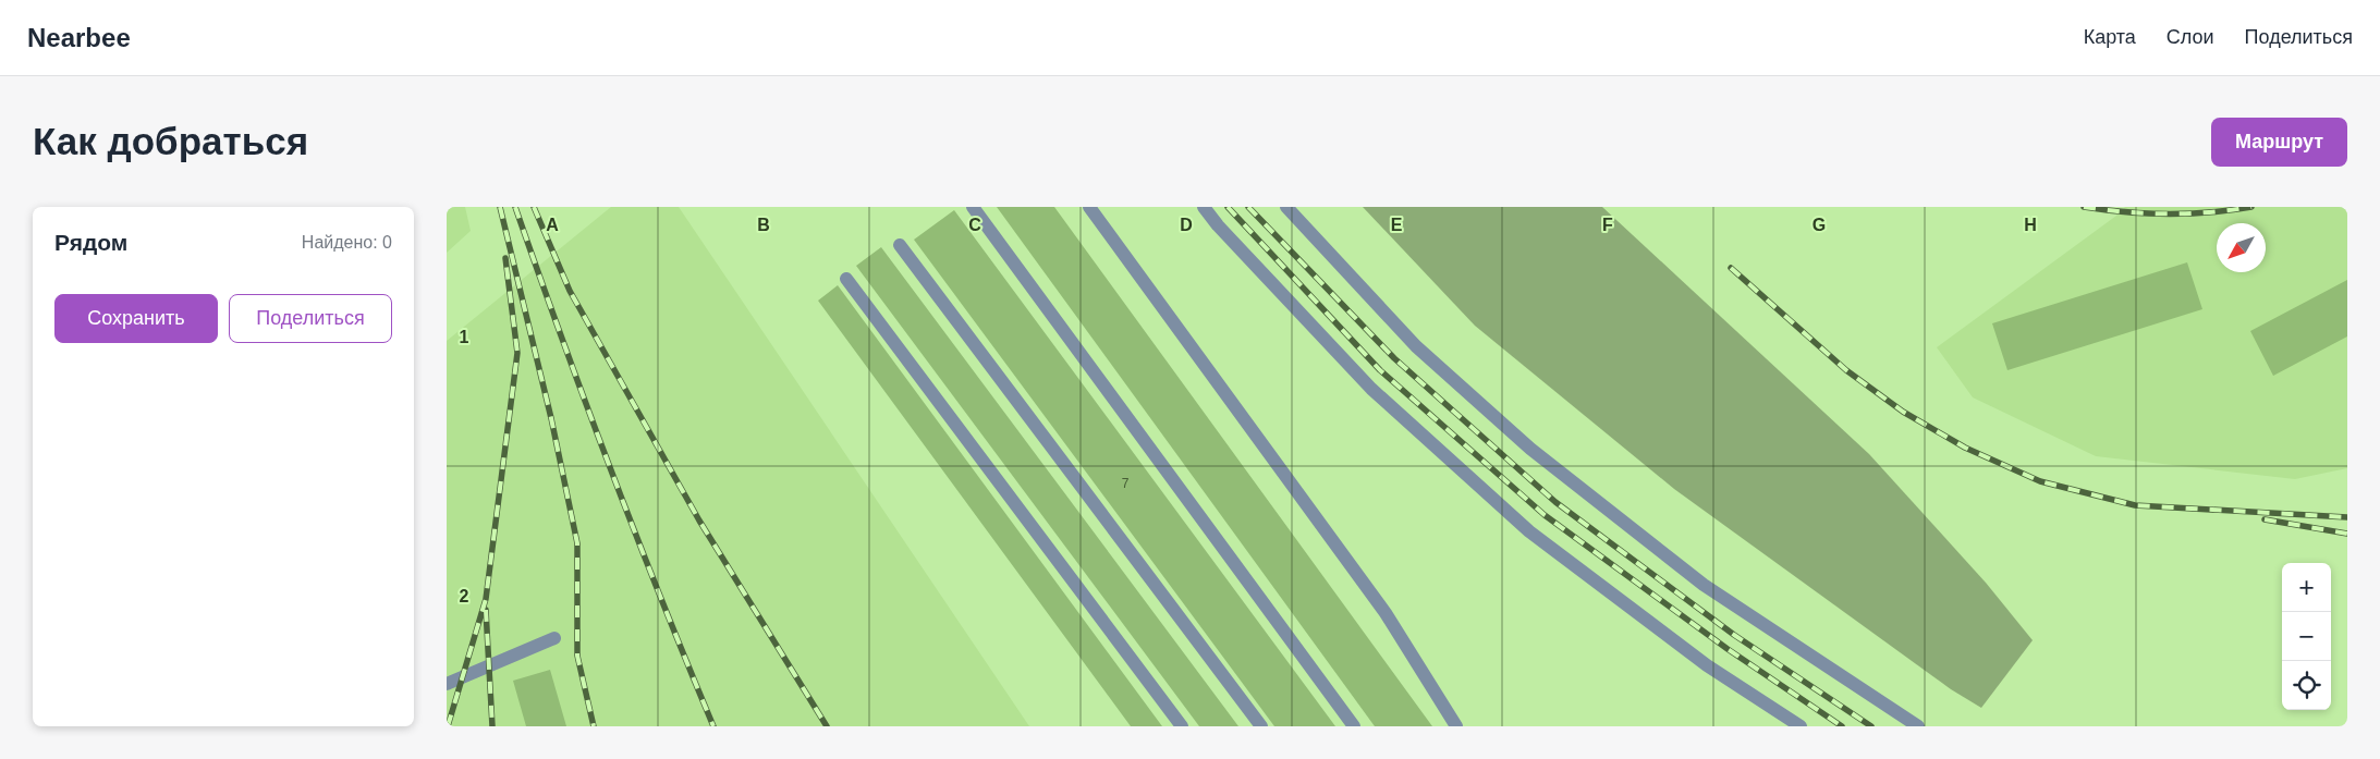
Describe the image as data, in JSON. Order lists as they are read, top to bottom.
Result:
{
  "house_numbers": ["7"],
  "north": "bottom left",
  "page": {
    "header": "Nearbee",
    "nav": ["Карта", "Слои", "Поделиться"],
    "buttons": [
      "Маршрут",
      ["Сохранить", "Поделиться"]
    ],
    "title": "Как добраться",
    "heading": ["Рядом", "Найдено: 0"],
    "map_buttons": ["+", "−"]
  },
  "grid": {
    "columns": [
      "A",
      "B",
      "C",
      "D",
      "E",
      "F",
      "G",
      "H"
    ],
    "rows": ["1", "2"]
  }
}
